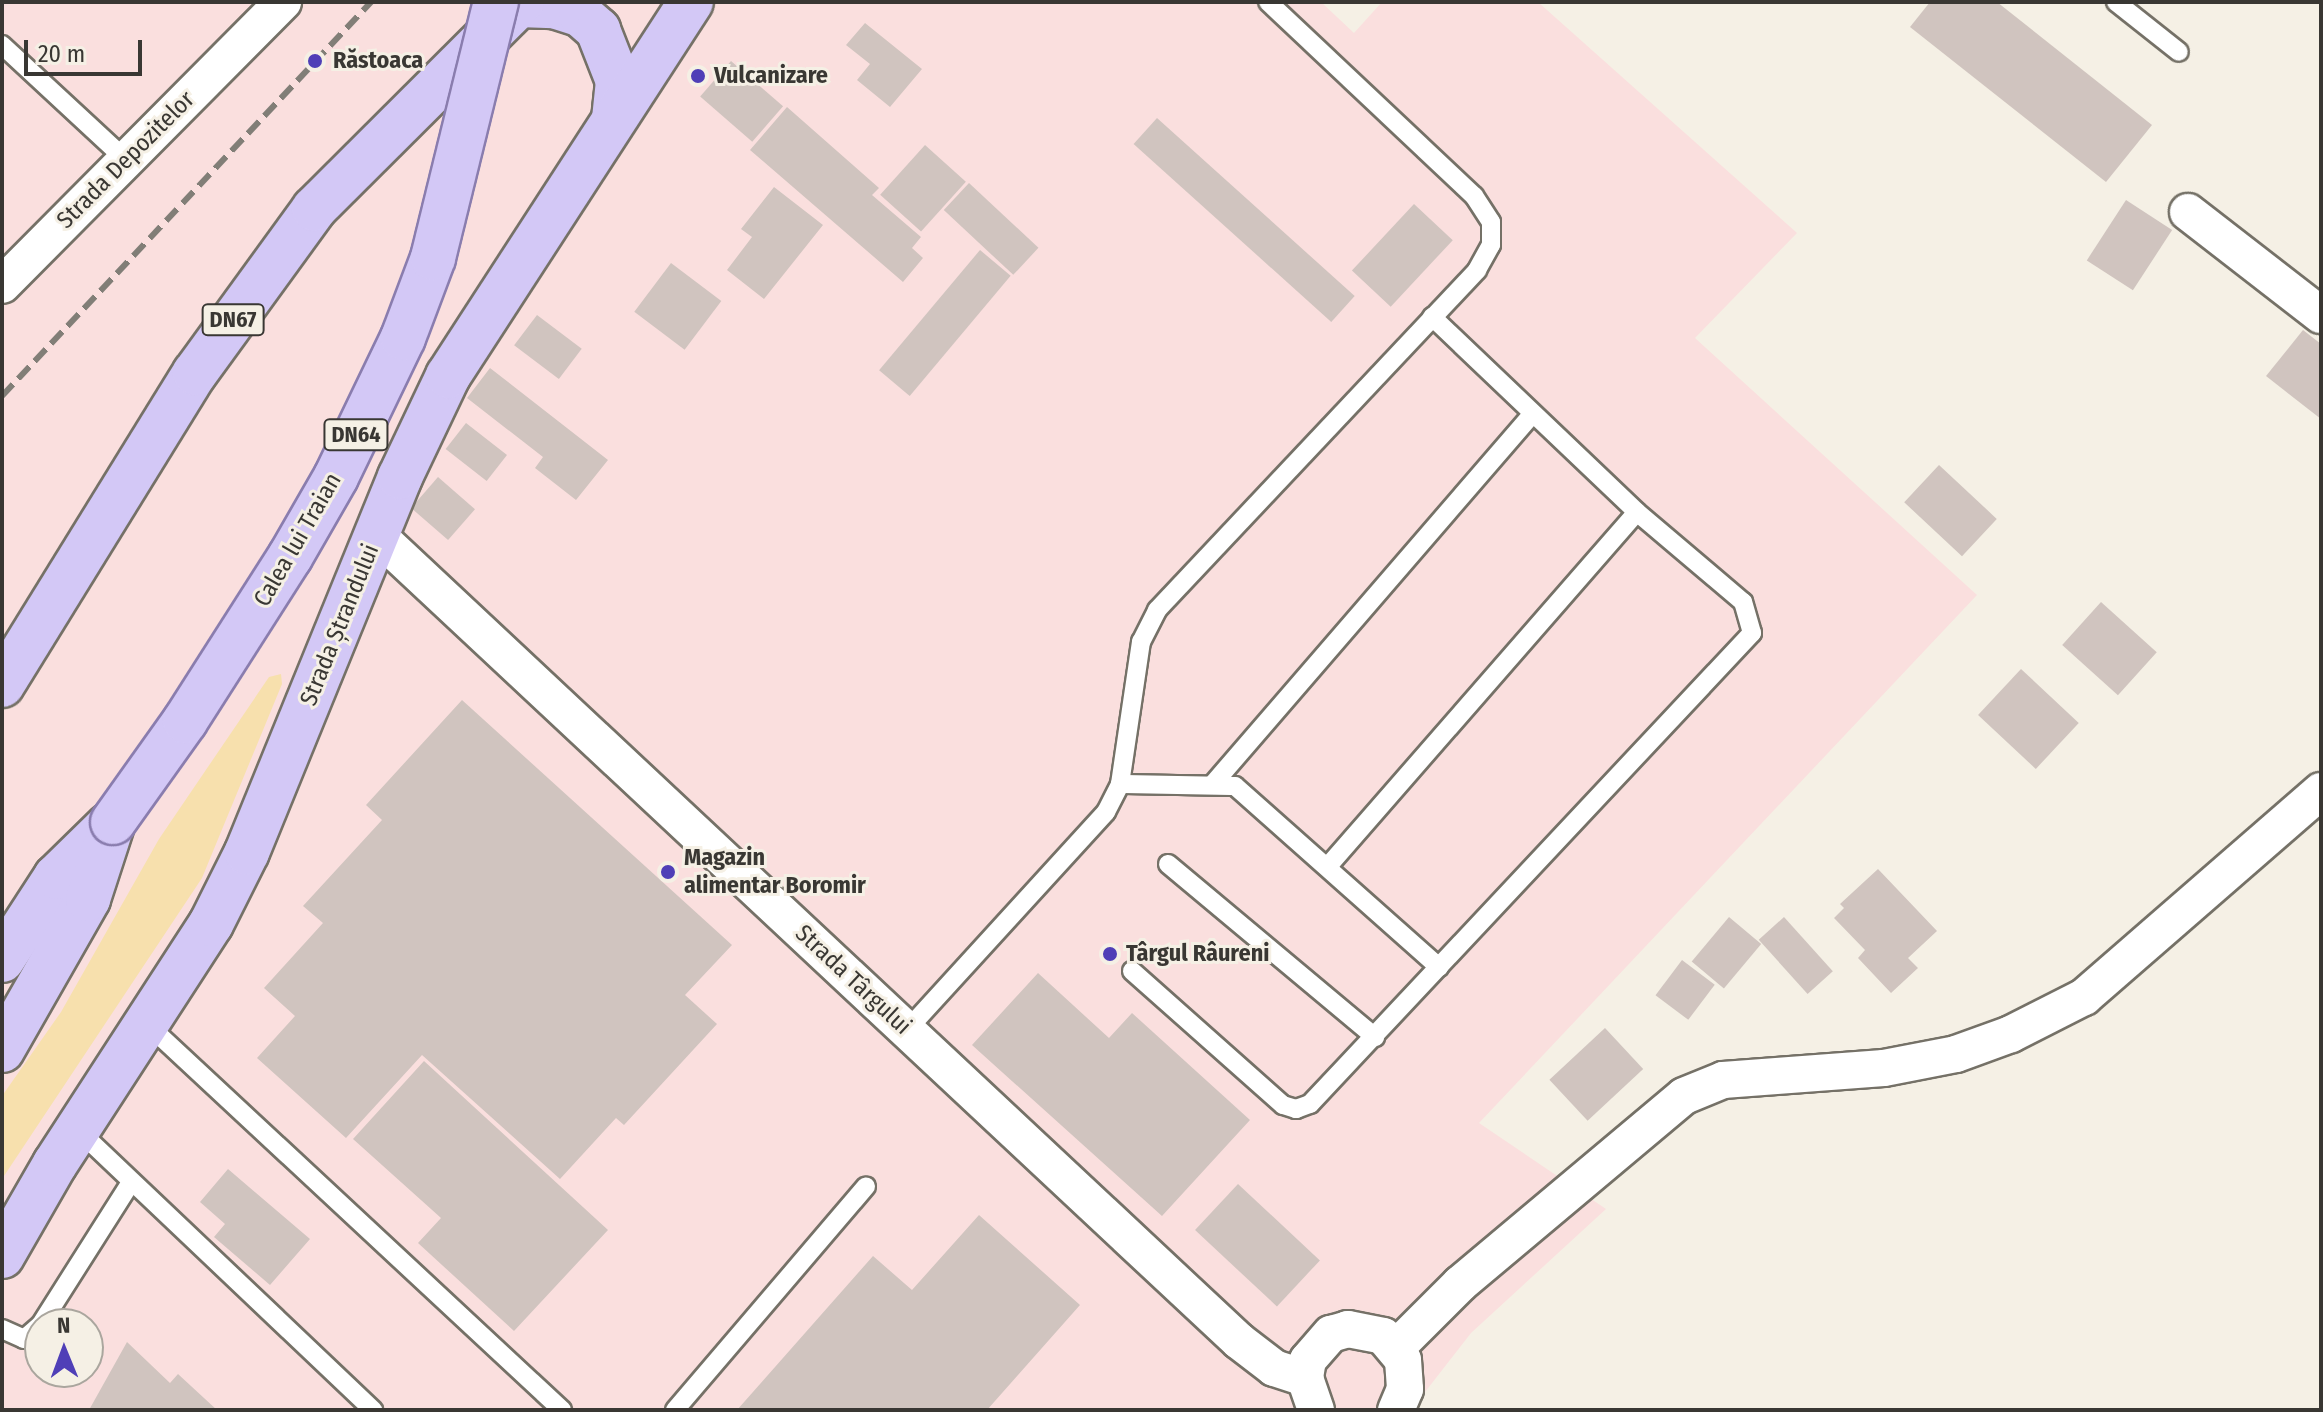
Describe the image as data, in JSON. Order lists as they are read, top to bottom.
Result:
{
  "streets": {
    "main road": [
      "DN67",
      "DN64",
      "Calea lui Traian",
      "Strada Ștrandului"
    ],
    "street": ["Strada Depozitelor", "Strada Târgului"]
  },
  "crossings": [
    ["DN67", "Calea lui Traian"],
    ["Strada Ștrandului", "Strada Târgului"]
  ],
  "places": [
    "Răstoaca",
    "Vulcanizare",
    "Magazin alimentar Boromir",
    "Târgul Râureni"
  ],
  "scale_bar": "20 m",
  "north": "top"
}
